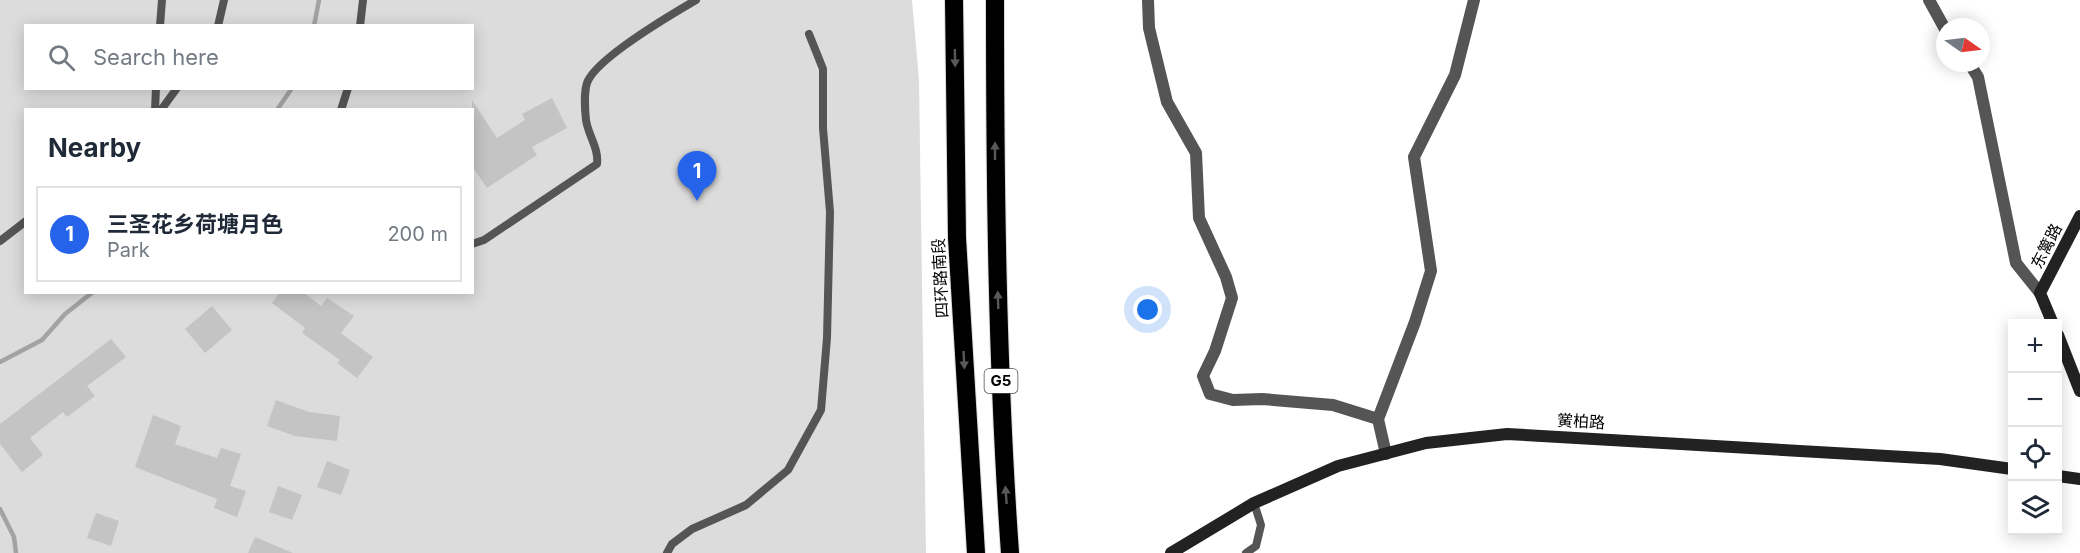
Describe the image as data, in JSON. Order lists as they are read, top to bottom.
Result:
{
  "streets": {
    "highway": ["四环路南段", "G5"],
    "street": ["东篱路", "黉柏路"]
  },
  "north": "right",
  "page": {
    "search": "Search here",
    "heading": "Nearby",
    "pins": "1",
    "list": [
      {
        "mark": "1",
        "name": "三圣花乡荷塘月色",
        "note": "Park",
        "value": "200 m"
      }
    ],
    "map_buttons": ["+", "−"]
  }
}
